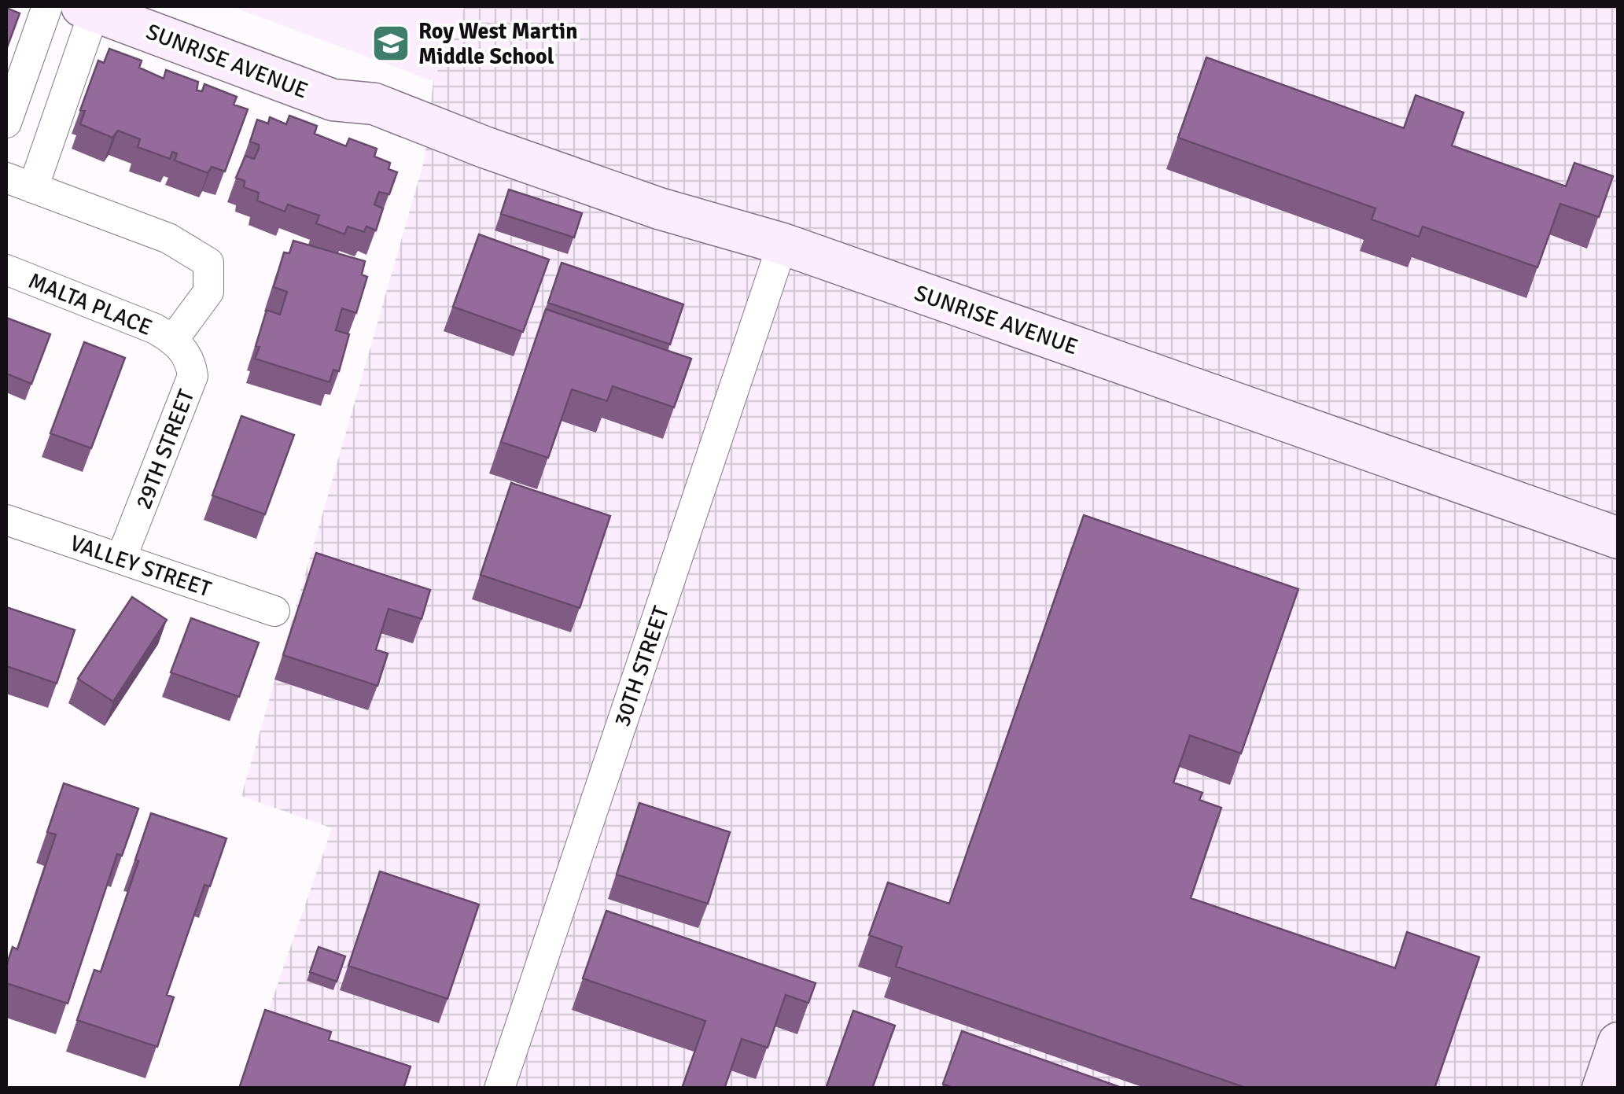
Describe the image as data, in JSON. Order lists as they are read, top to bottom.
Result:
{
  "streets": {
    "street": [
      "SUNRISE AVENUE",
      "MALTA PLACE",
      "29TH STREET",
      "VALLEY STREET",
      "30TH STREET"
    ]
  },
  "crossings": [
    ["SUNRISE AVENUE", "30TH STREET"],
    ["MALTA PLACE", "29TH STREET"],
    ["29TH STREET", "VALLEY STREET"]
  ],
  "places": {
    "school or university": ["Roy West Martin Middle School"]
  }
}
